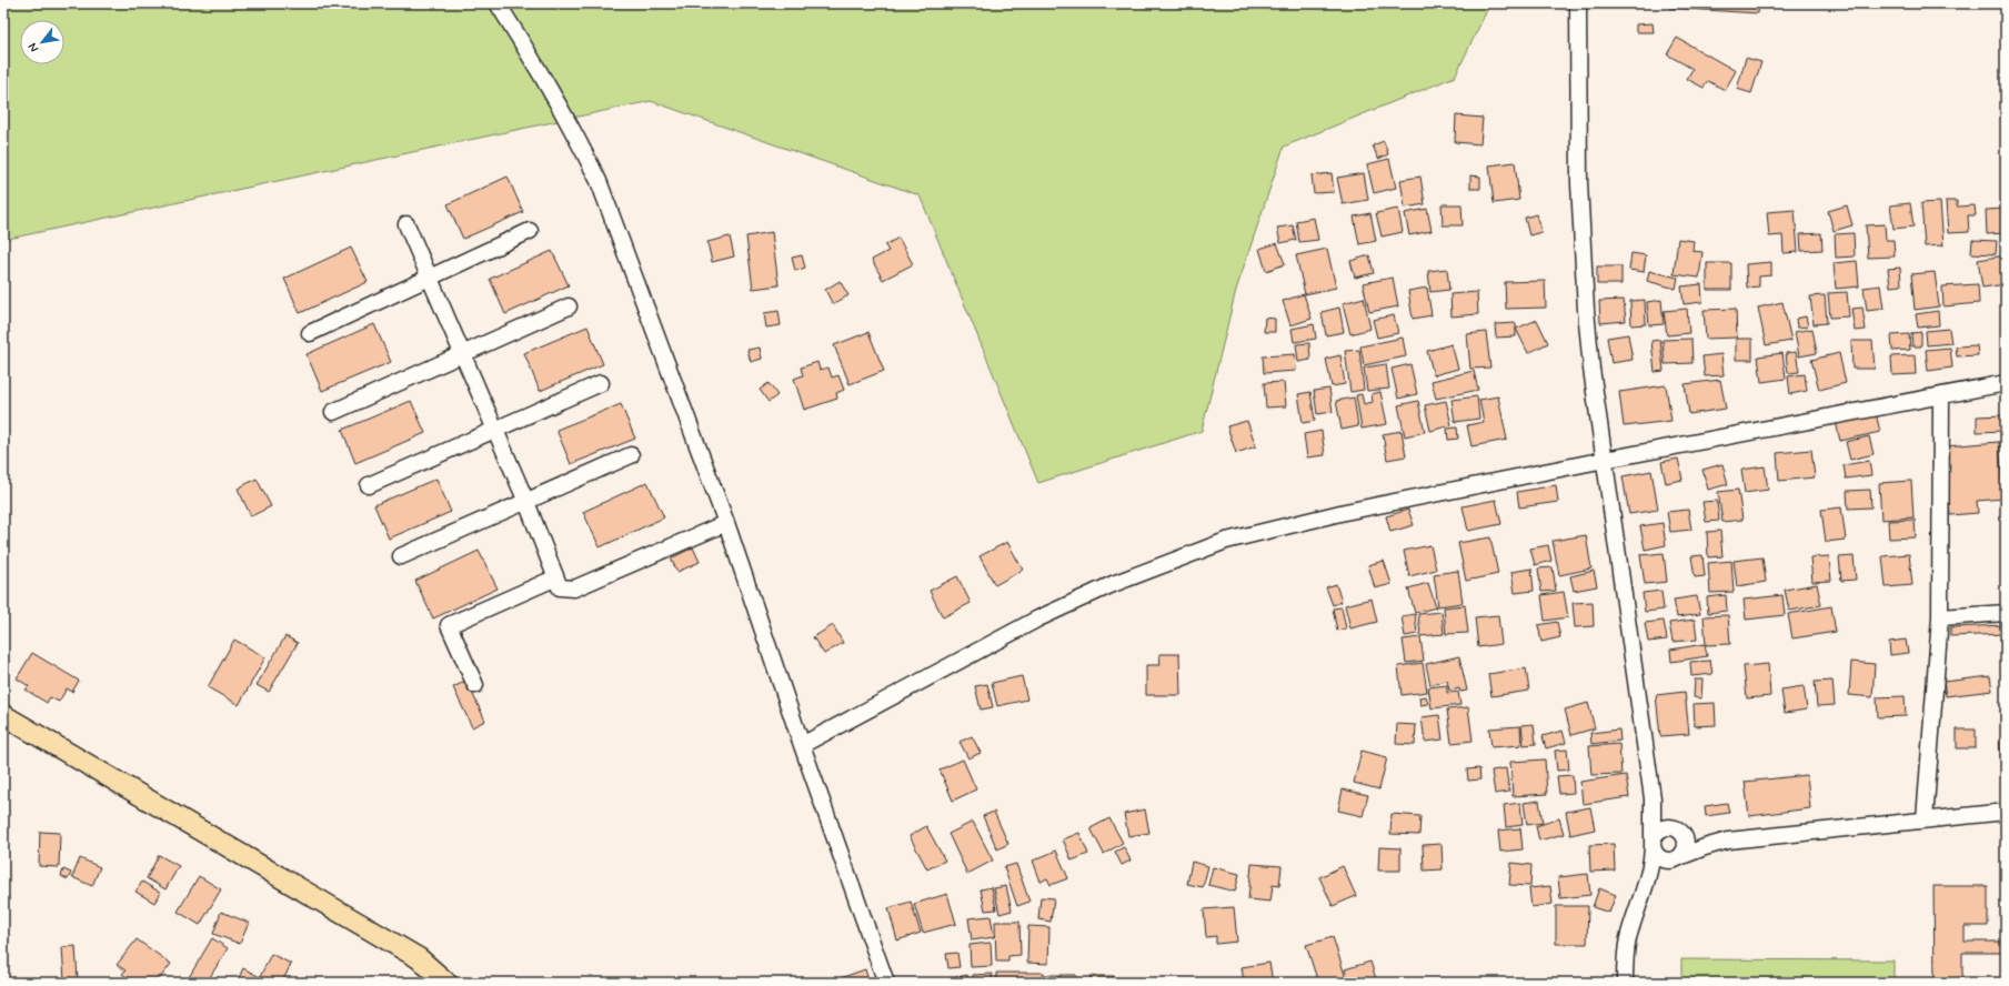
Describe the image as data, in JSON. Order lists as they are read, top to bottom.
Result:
{
  "north": "bottom left"
}
